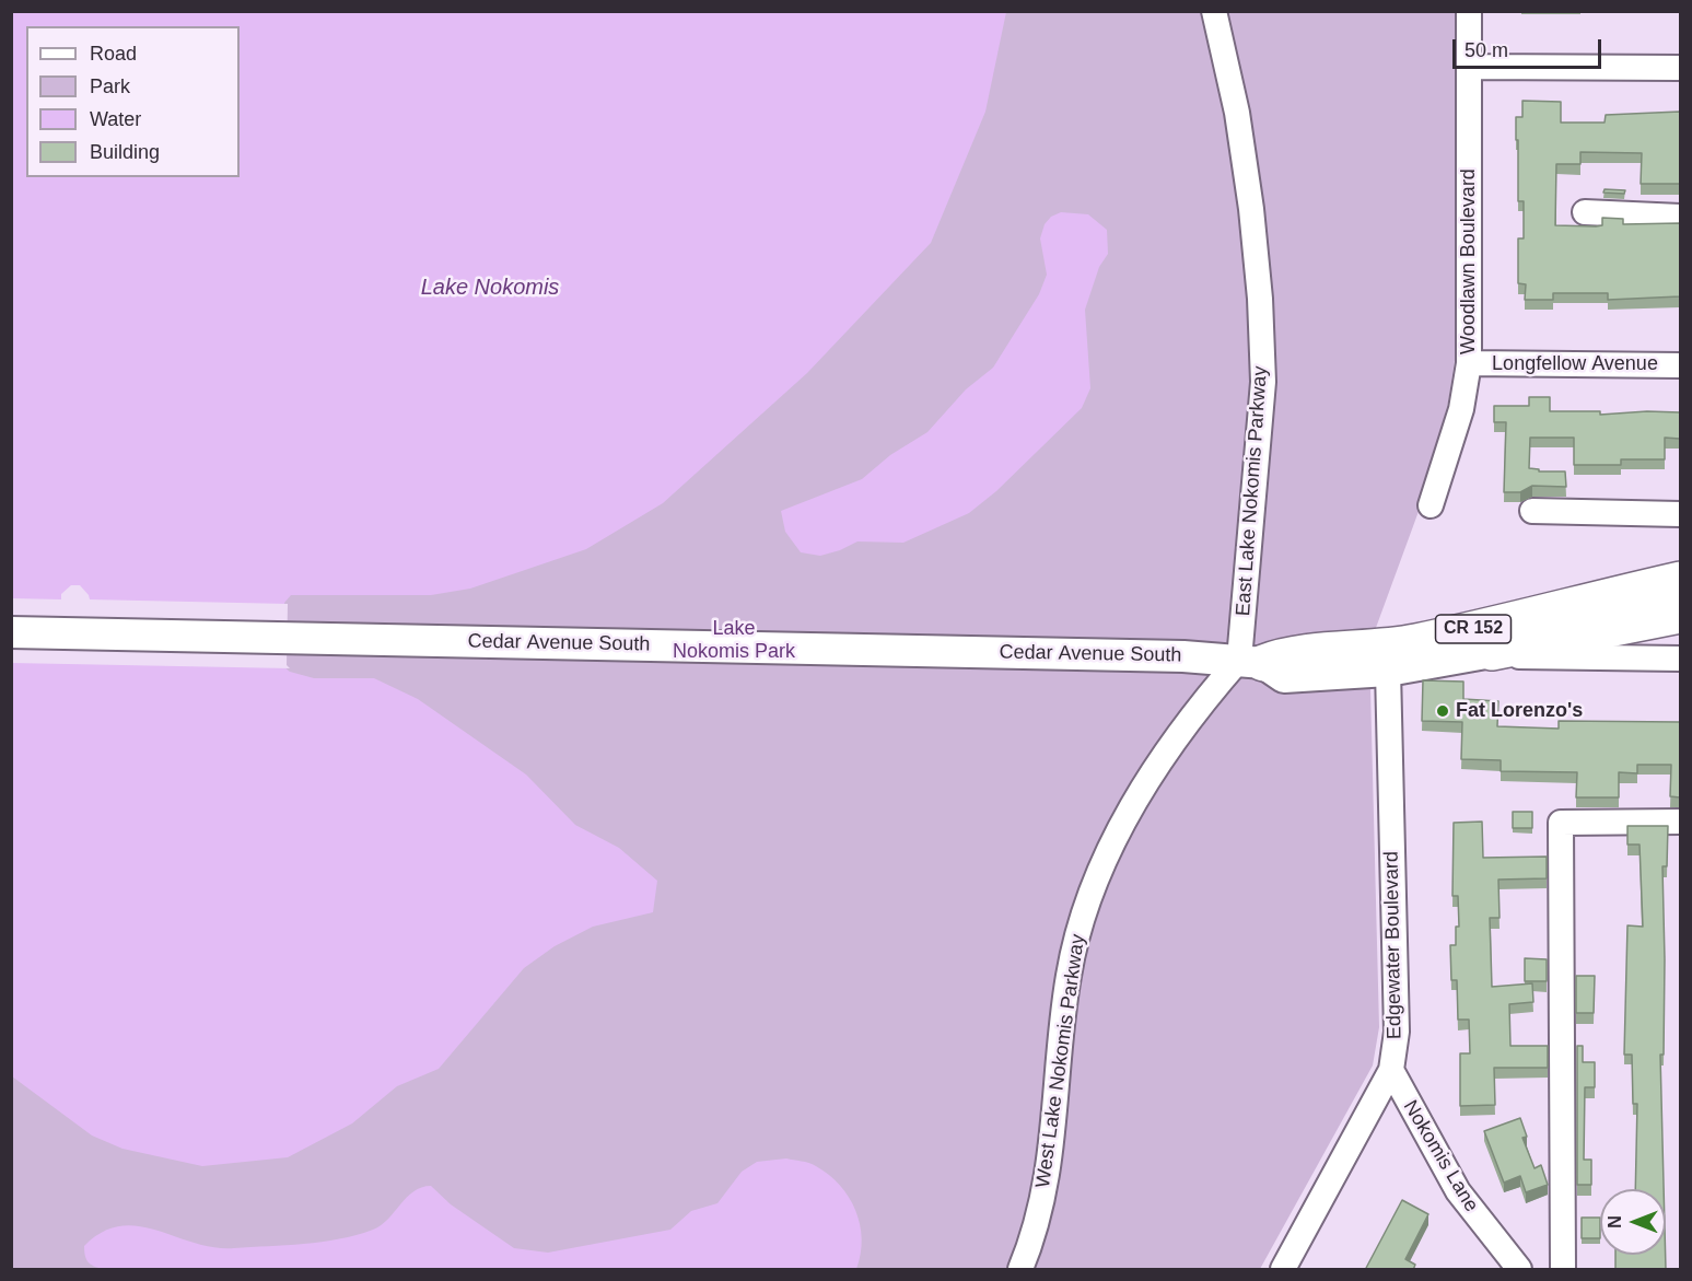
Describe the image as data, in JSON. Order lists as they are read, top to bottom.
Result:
{
  "streets": {
    "highway": ["CR 152", "Cedar Avenue South"],
    "street": [
      "Woodlawn Boulevard",
      "Longfellow Avenue",
      "East Lake Nokomis Parkway",
      "Edgewater Boulevard",
      "West Lake Nokomis Parkway",
      "Nokomis Lane"
    ]
  },
  "crossings": [
    ["Woodlawn Boulevard", "Longfellow Avenue"],
    ["East Lake Nokomis Parkway", "Cedar Avenue South"],
    ["East Lake Nokomis Parkway", "West Lake Nokomis Parkway"],
    ["Cedar Avenue South", "Edgewater Boulevard"],
    ["Cedar Avenue South", "West Lake Nokomis Parkway"],
    ["Edgewater Boulevard", "Nokomis Lane"]
  ],
  "water": ["Lake Nokomis"],
  "parks": ["Lake Nokomis Park"],
  "places": ["Fat Lorenzo's"],
  "legend": [
    "Road",
    "Park",
    "Water",
    "Building"
  ],
  "scale_bar": "50 m",
  "north": "left"
}
